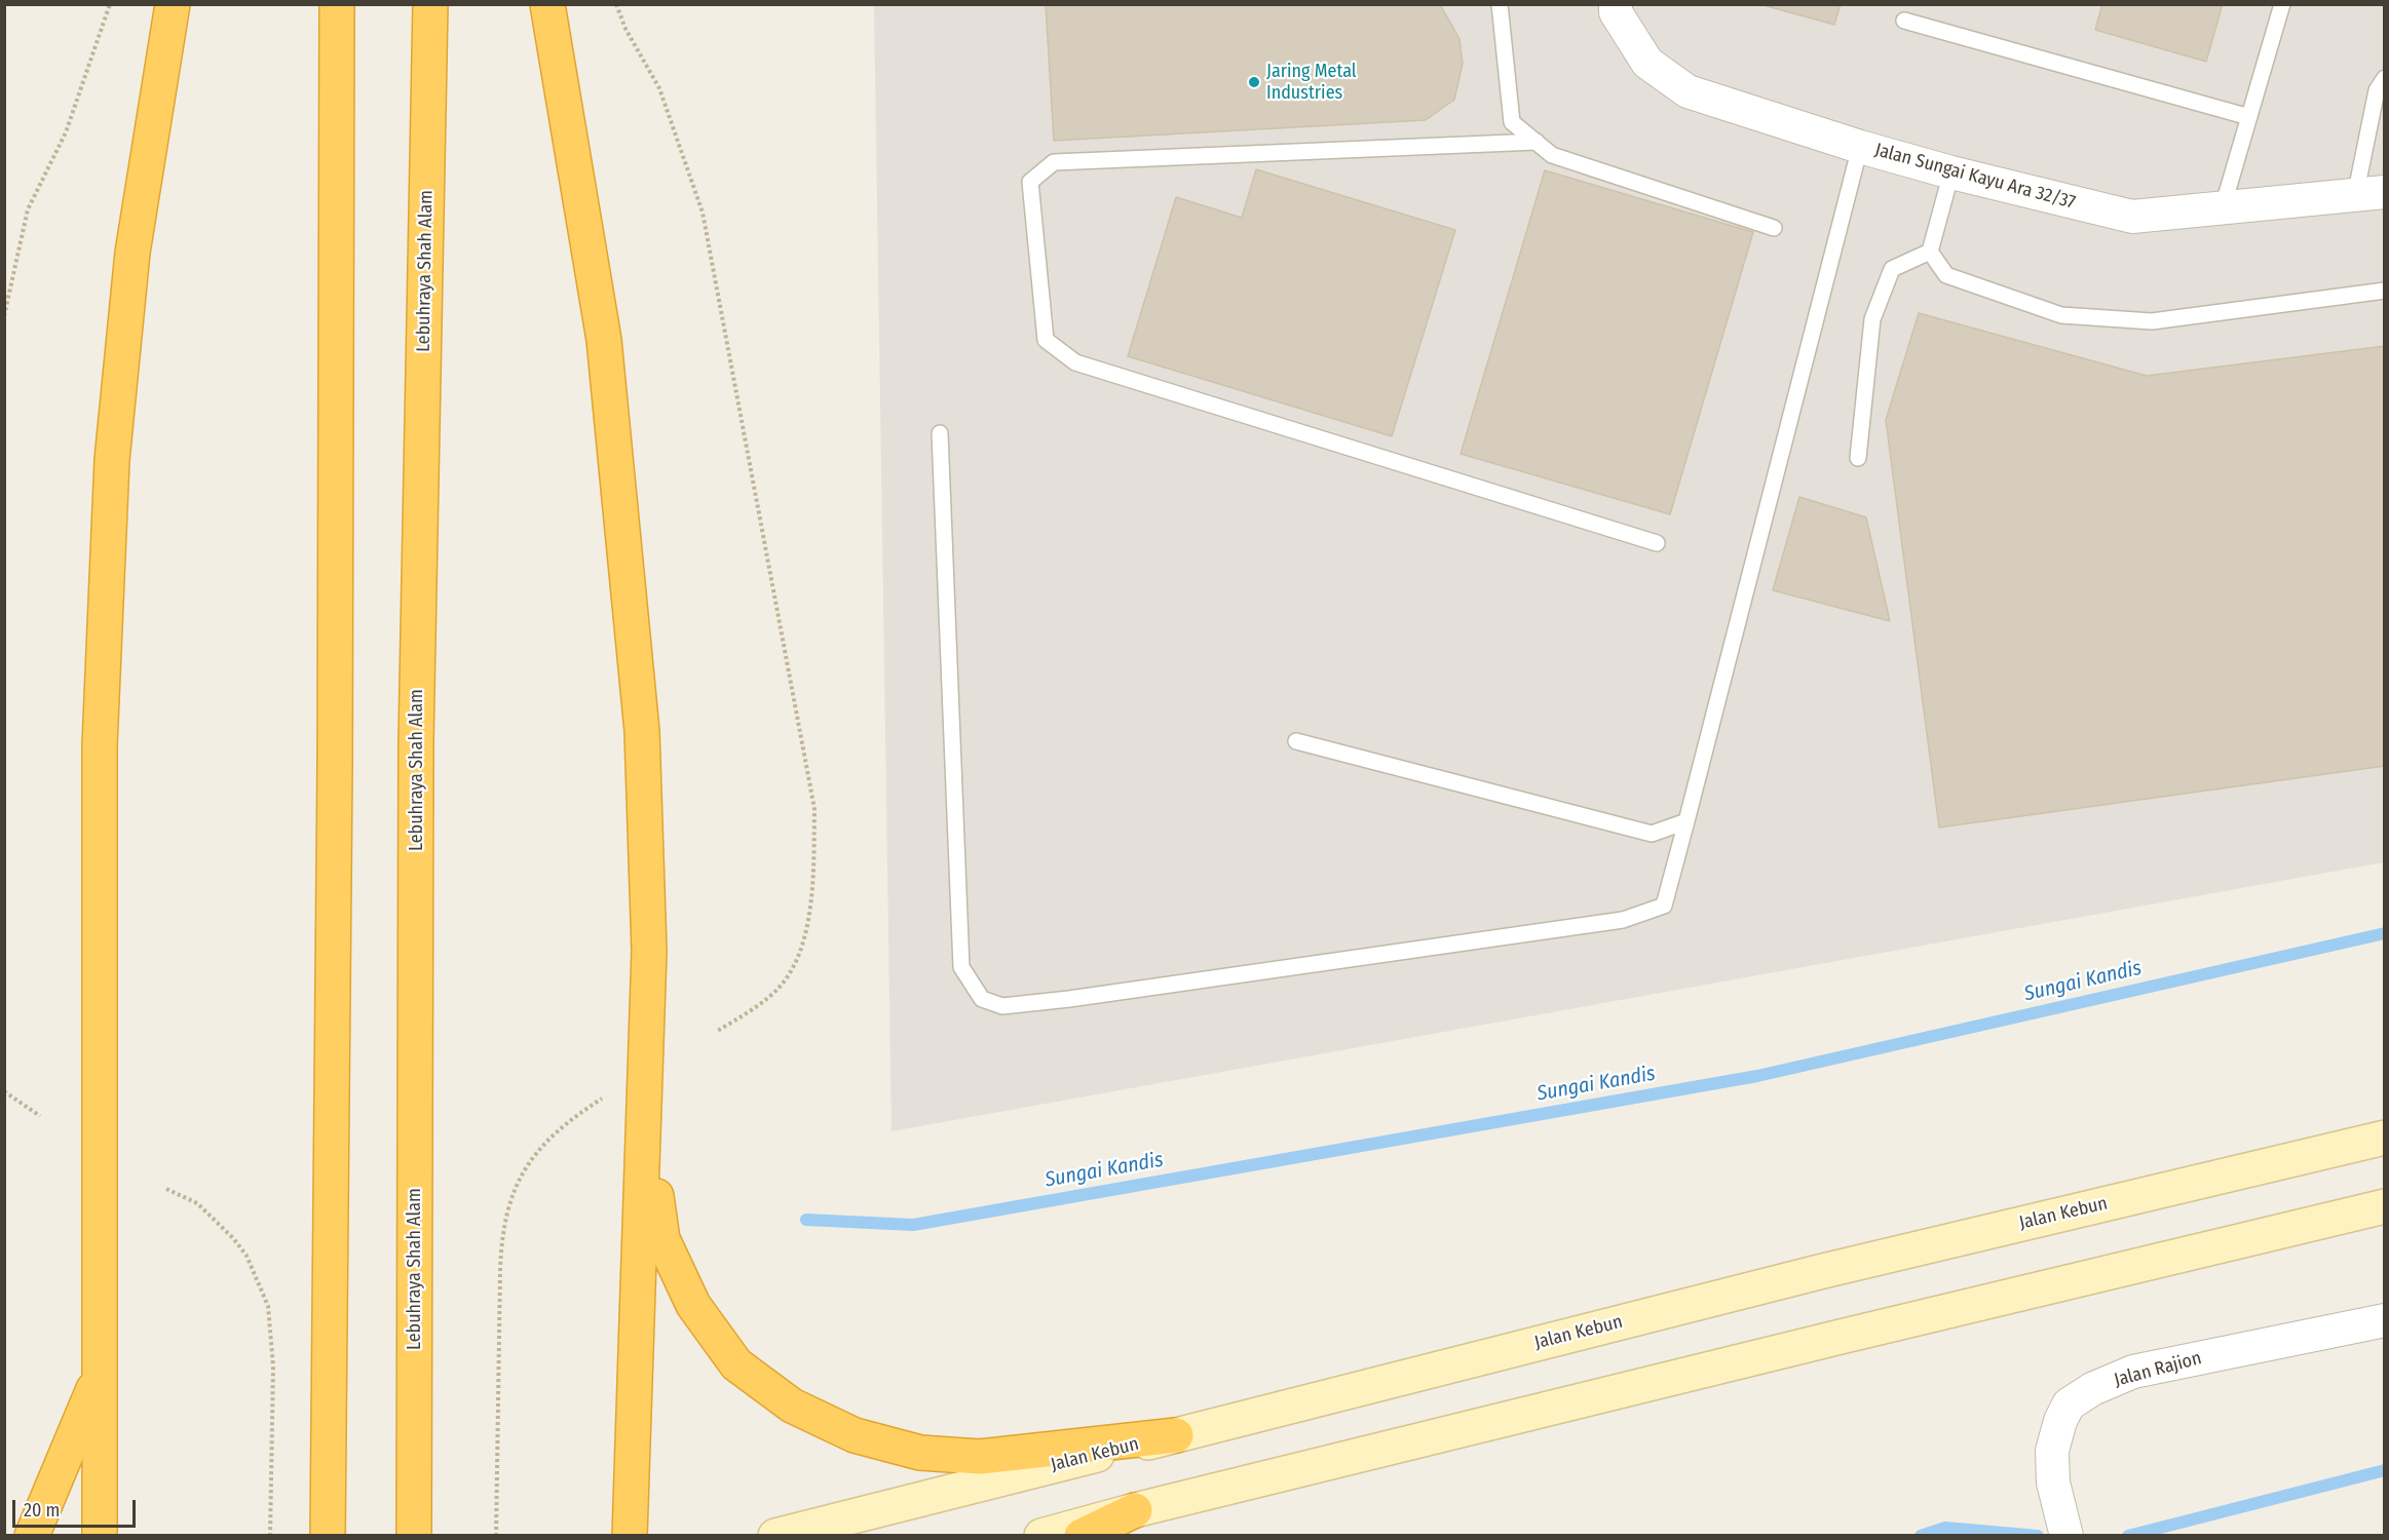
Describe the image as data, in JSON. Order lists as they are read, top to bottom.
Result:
{
  "streets": {
    "highway": ["Lebuhraya Shah Alam"],
    "main road": ["Jalan Kebun"],
    "street": ["Jalan Sungai Kayu Ara 32/37", "Jalan Rajion"]
  },
  "water": ["Sungai Kandis"],
  "places": ["Jaring Metal Industries"],
  "scale_bar": "20 m"
}
